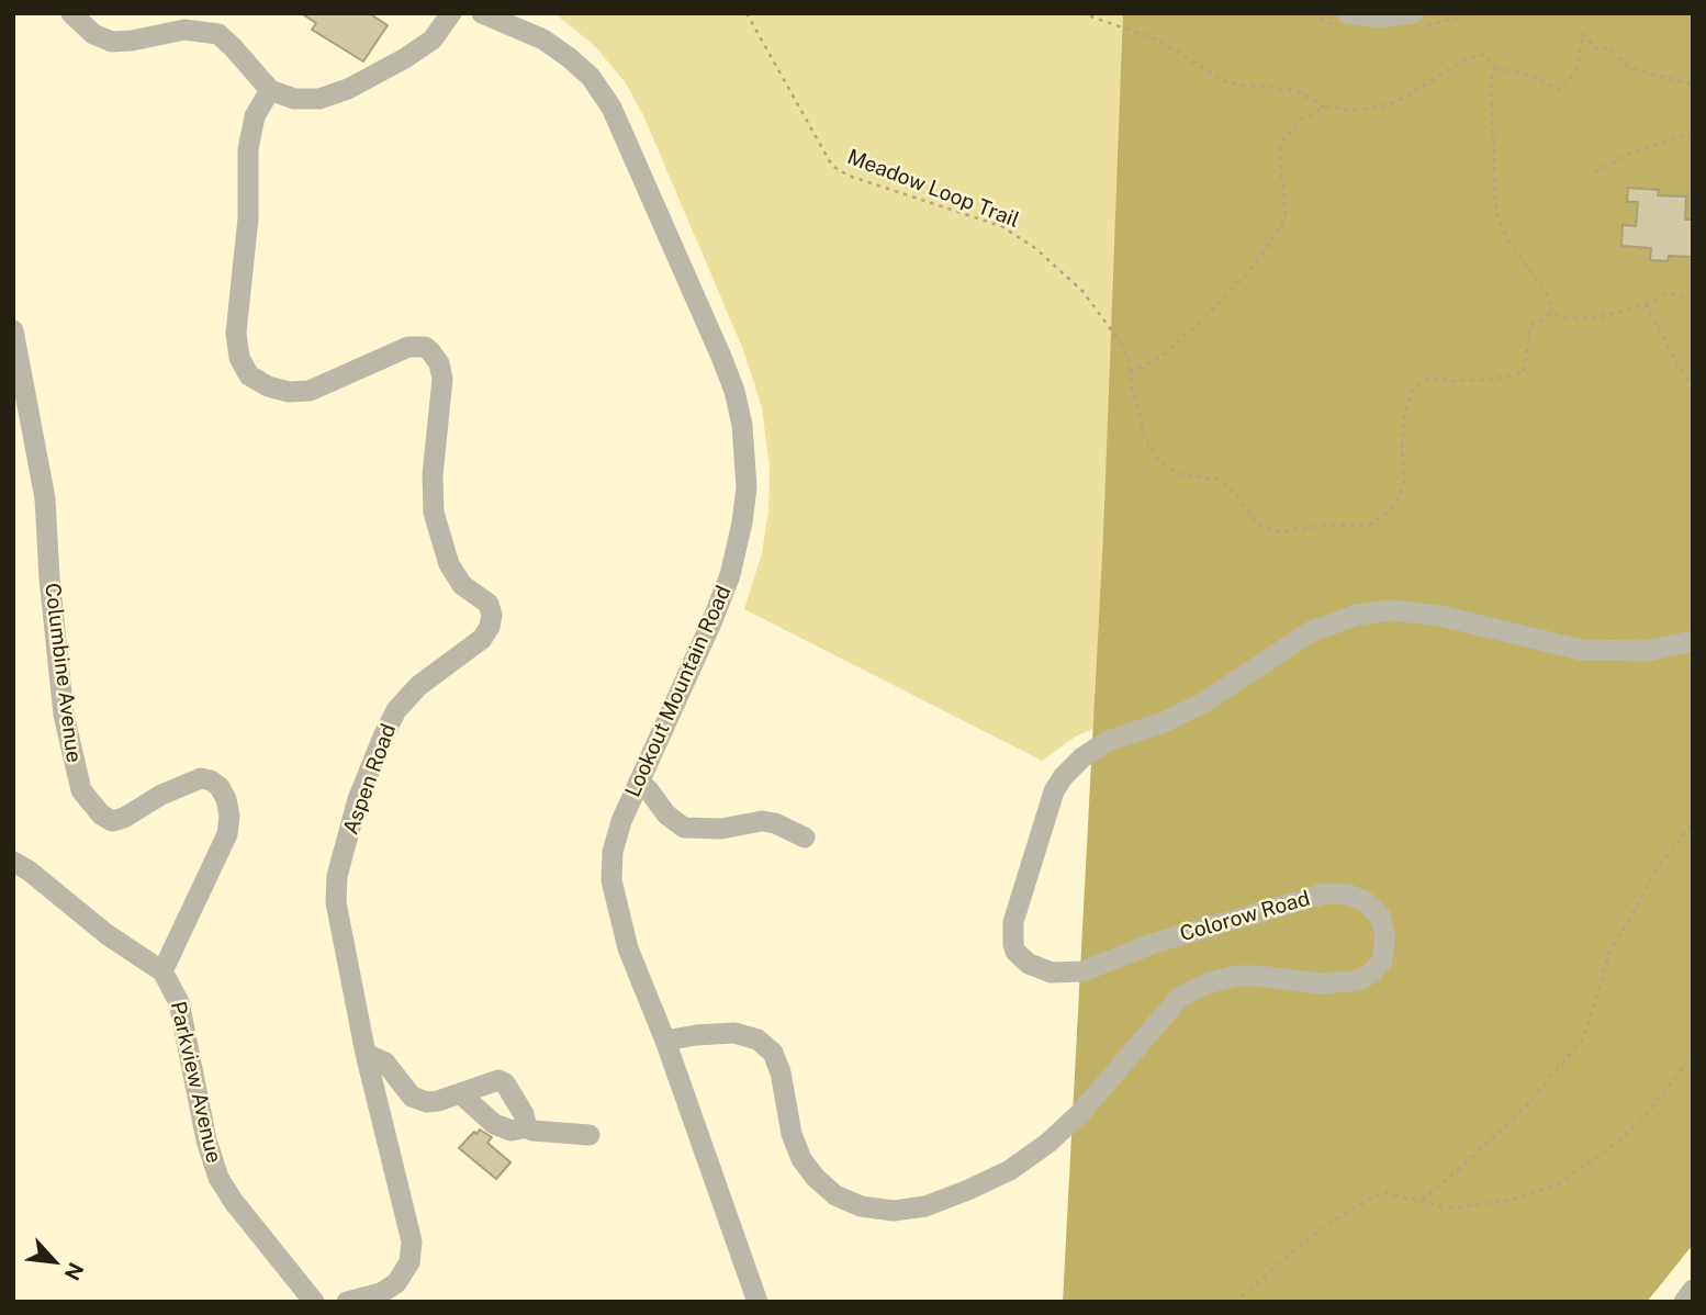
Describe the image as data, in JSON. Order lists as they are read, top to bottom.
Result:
{
  "streets": {
    "street": [
      "Columbine Avenue",
      "Lookout Mountain Road",
      "Aspen Road",
      "Colorow Road",
      "Parkview Avenue"
    ],
    "path": ["Meadow Loop Trail"]
  },
  "crossings": [
    ["Columbine Avenue", "Parkview Avenue"],
    ["Lookout Mountain Road", "Colorow Road"]
  ],
  "north": "bottom right"
}
